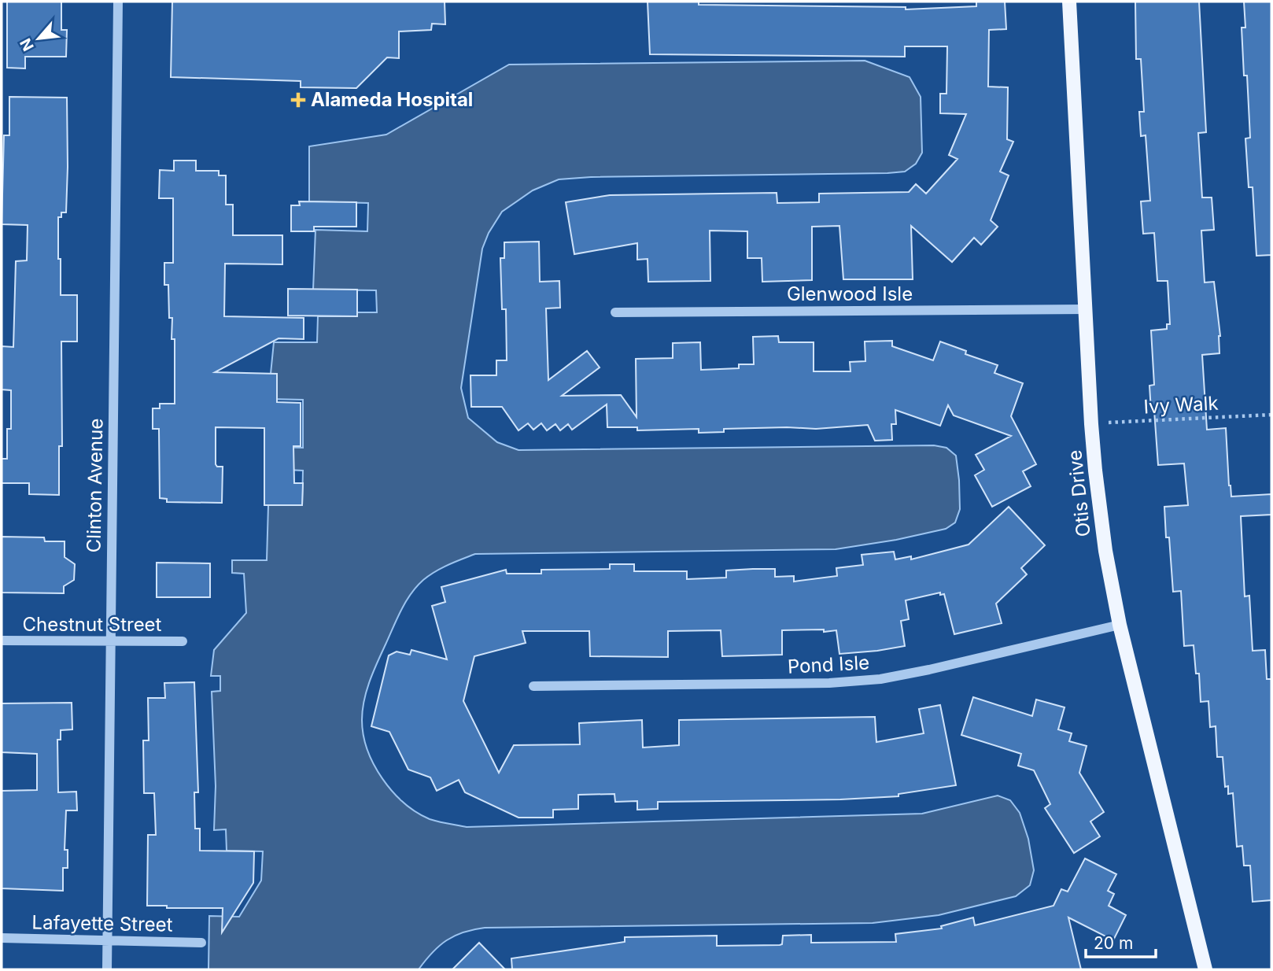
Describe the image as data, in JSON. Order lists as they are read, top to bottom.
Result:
{
  "streets": {
    "main road": ["Otis Drive"],
    "street": [
      "Glenwood Isle",
      "Clinton Avenue",
      "Chestnut Street",
      "Pond Isle",
      "Lafayette Street"
    ],
    "path": ["Ivy Walk"]
  },
  "crossings": [
    ["Glenwood Isle", "Otis Drive"],
    ["Ivy Walk", "Otis Drive"],
    ["Clinton Avenue", "Chestnut Street"],
    ["Clinton Avenue", "Lafayette Street"],
    ["Otis Drive", "Pond Isle"]
  ],
  "places": {
    "health": ["Alameda Hospital"]
  },
  "scale_bar": "20 m",
  "north": "bottom left"
}
